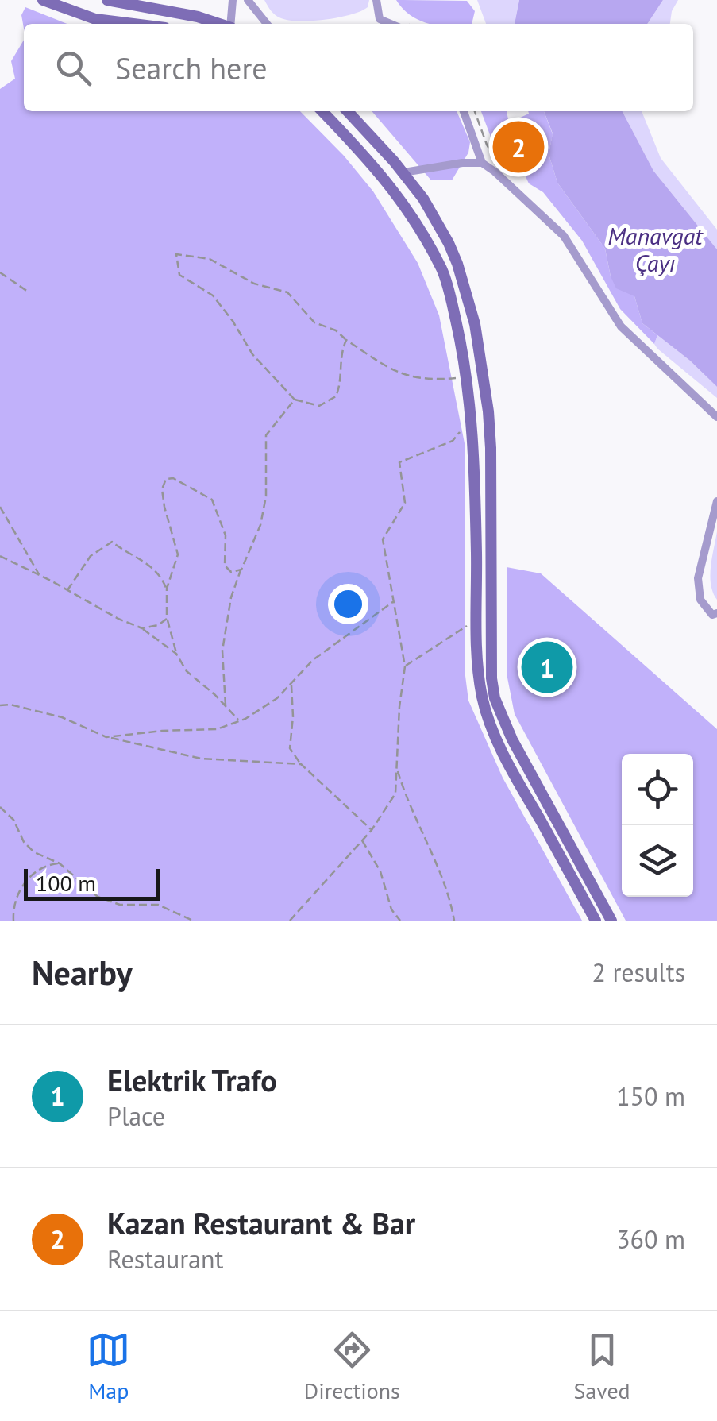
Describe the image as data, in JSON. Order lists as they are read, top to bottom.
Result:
{
  "water": ["Manavgat Çayı"],
  "scale_bar": "100 m",
  "page": {
    "search": "Search here",
    "pins": ["2", "1"],
    "scale": "100 m",
    "heading": ["Nearby", "2 results"],
    "list": [
      {
        "mark": "1",
        "name": "Elektrik Trafo",
        "note": "Place",
        "value": "150 m"
      },
      {
        "mark": "2",
        "name": "Kazan Restaurant & Bar",
        "note": "Restaurant",
        "value": "360 m"
      }
    ],
    "nav": ["Map", "Directions", "Saved"]
  }
}
